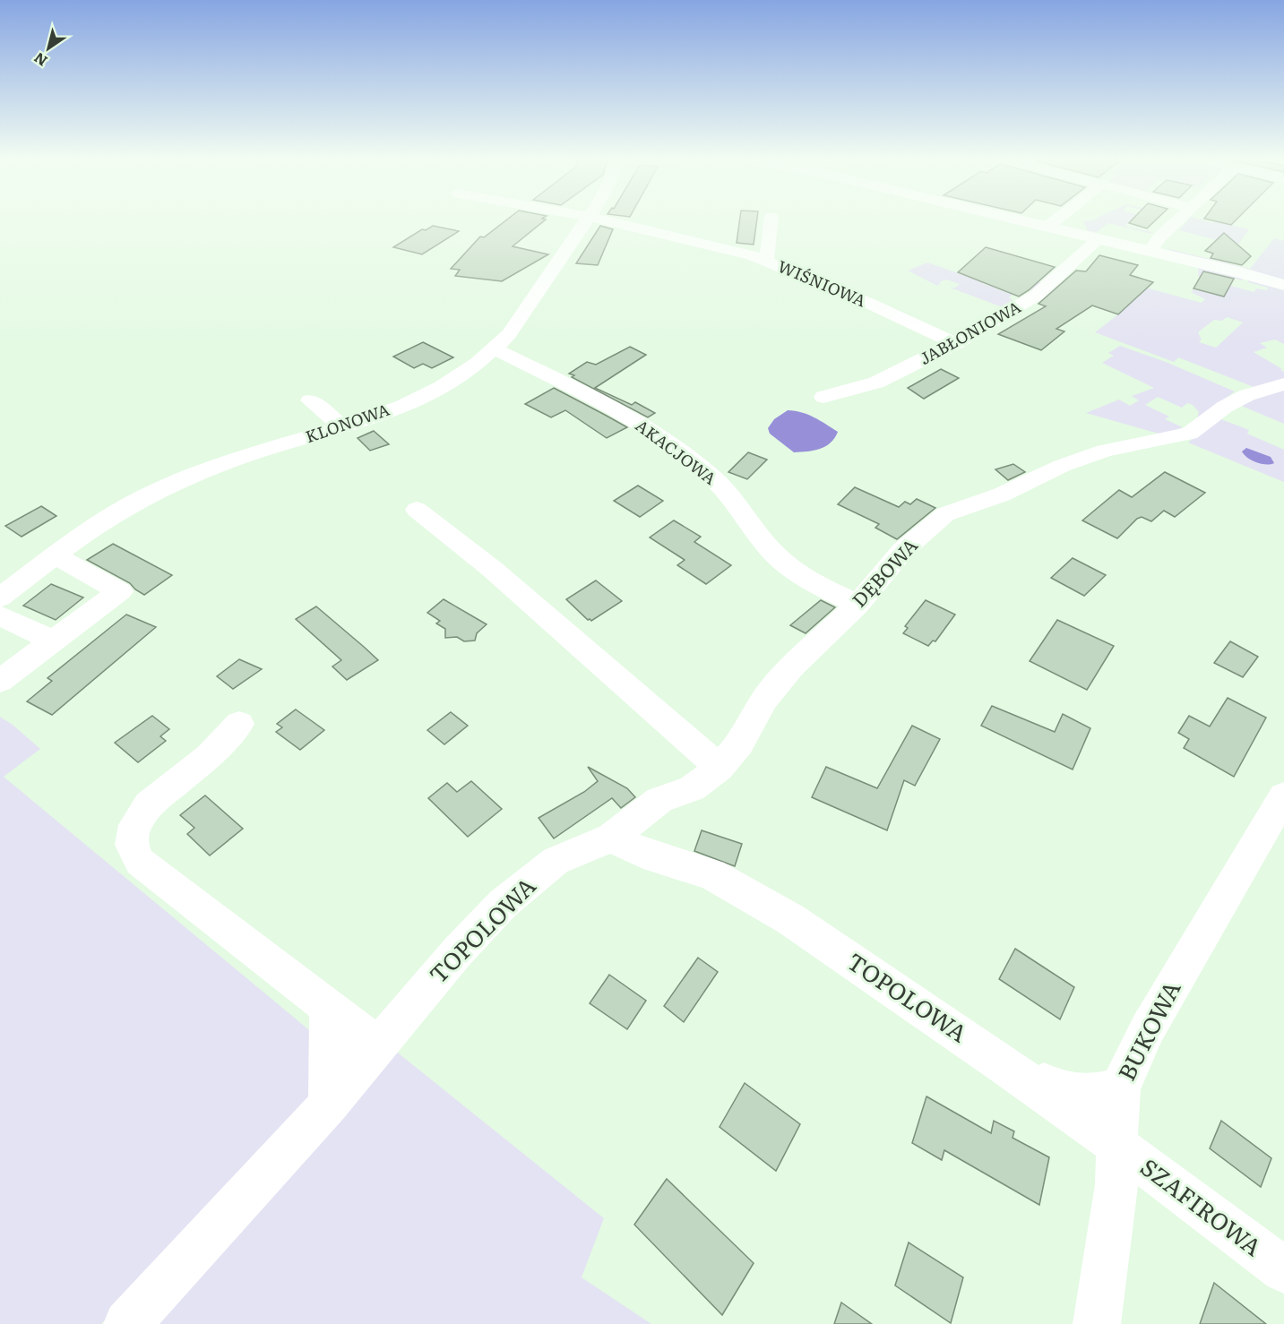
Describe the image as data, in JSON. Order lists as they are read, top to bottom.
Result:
{
  "streets": {
    "street": [
      "WIŚNIOWA",
      "JABŁONIOWA",
      "KLONOWA",
      "AKACJOWA",
      "DĘBOWA",
      "TOPOLOWA",
      "BUKOWA",
      "SZAFIROWA"
    ]
  },
  "crossings": [
    ["WIŚNIOWA", "JABŁONIOWA"],
    ["KLONOWA", "AKACJOWA"],
    ["AKACJOWA", "DĘBOWA"],
    ["DĘBOWA", "TOPOLOWA"],
    ["TOPOLOWA", "BUKOWA"],
    ["TOPOLOWA", "SZAFIROWA"],
    ["BUKOWA", "SZAFIROWA"]
  ],
  "north": "bottom left"
}
